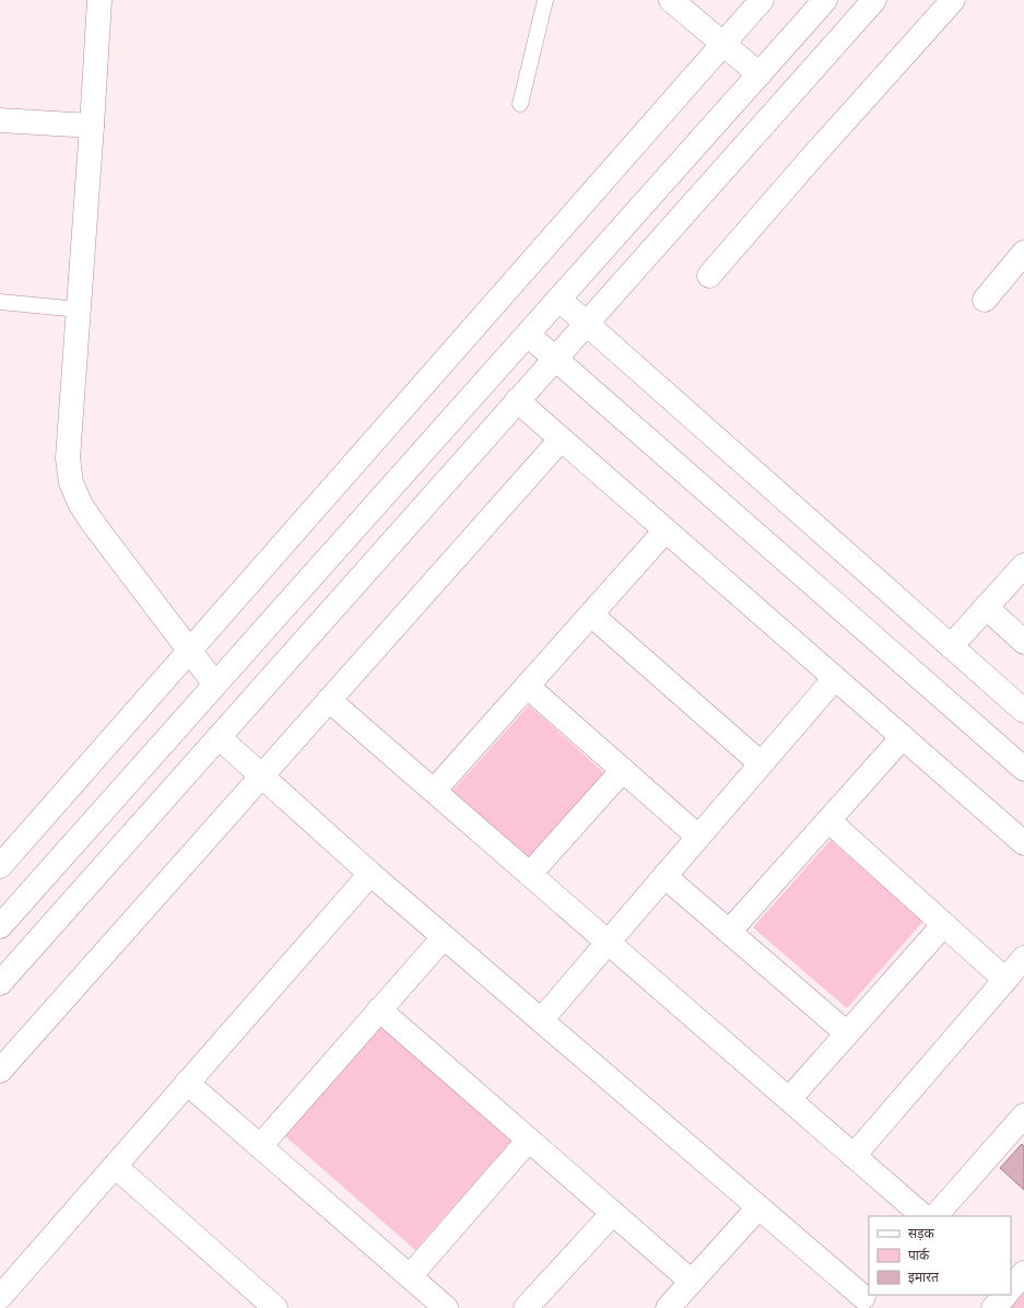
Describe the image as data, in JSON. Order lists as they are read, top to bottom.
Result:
{
  "legend": ["सड़क", "पार्क", "इमारत"]
}
